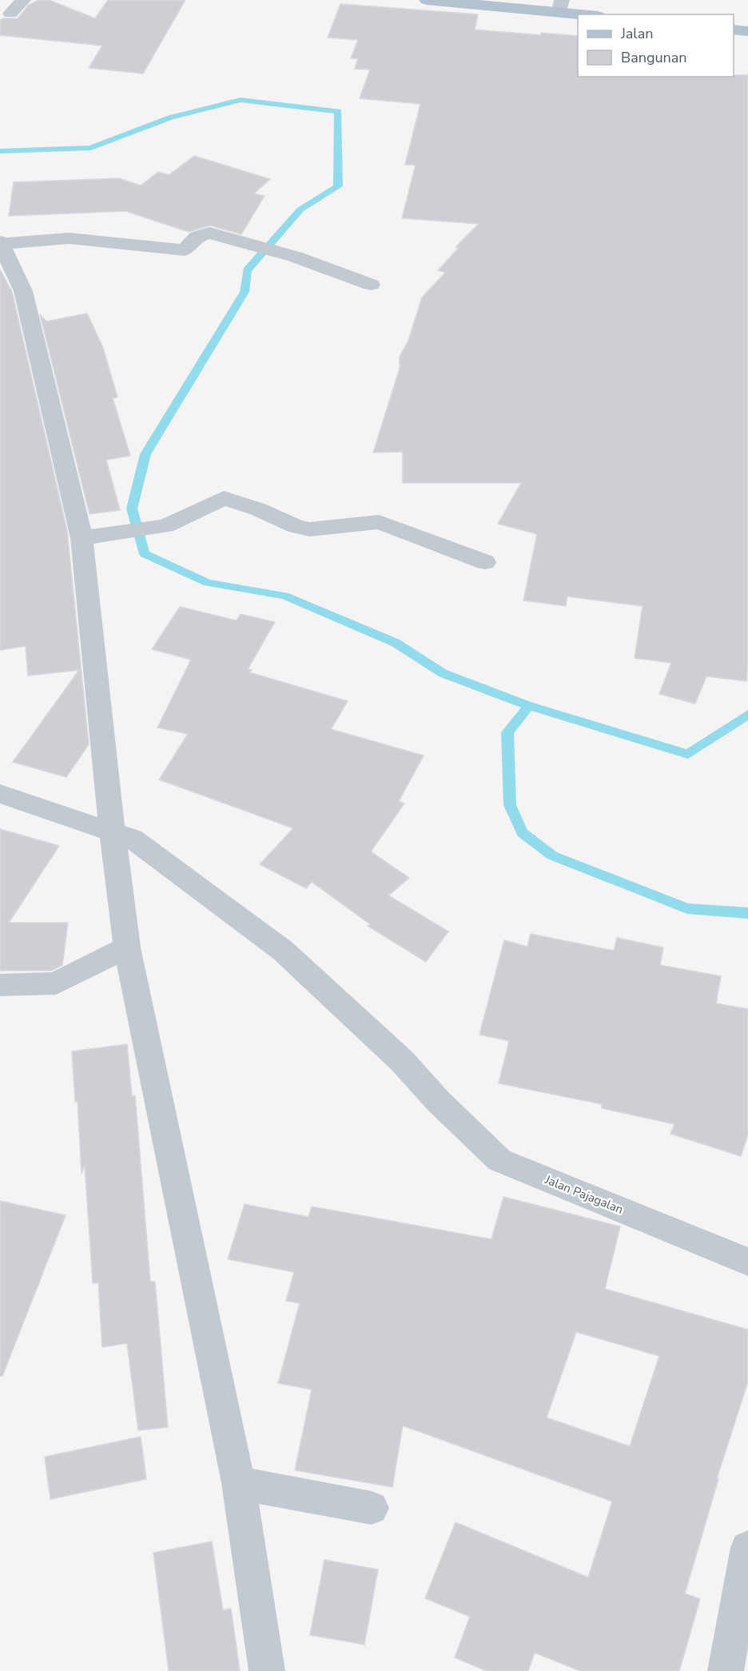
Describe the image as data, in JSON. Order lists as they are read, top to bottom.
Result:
{
  "streets": {
    "street": ["Jalan Pajagalan"]
  },
  "legend": ["Jalan", "Bangunan"]
}
